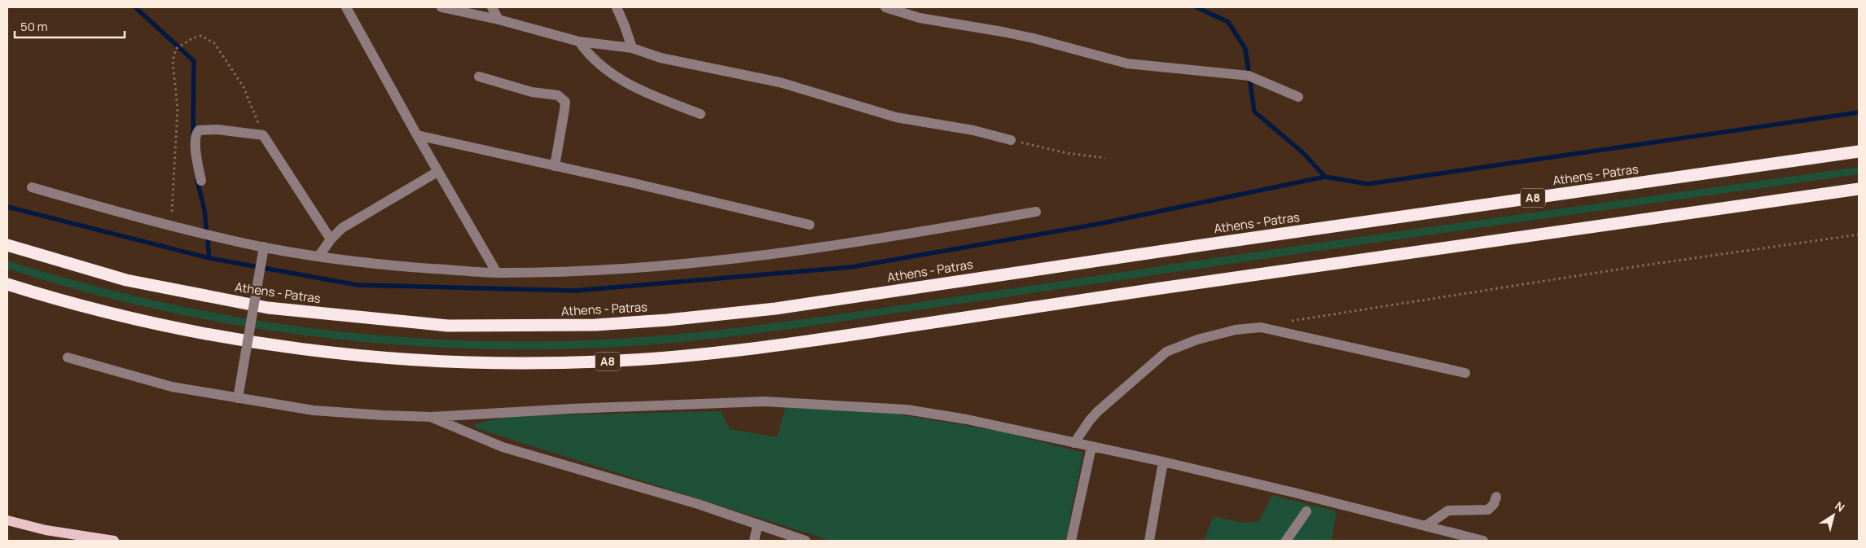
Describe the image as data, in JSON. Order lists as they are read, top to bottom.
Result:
{
  "streets": {
    "highway": ["Athens - Patras", "Α8"]
  },
  "scale_bar": "50 m",
  "north": "top right"
}
